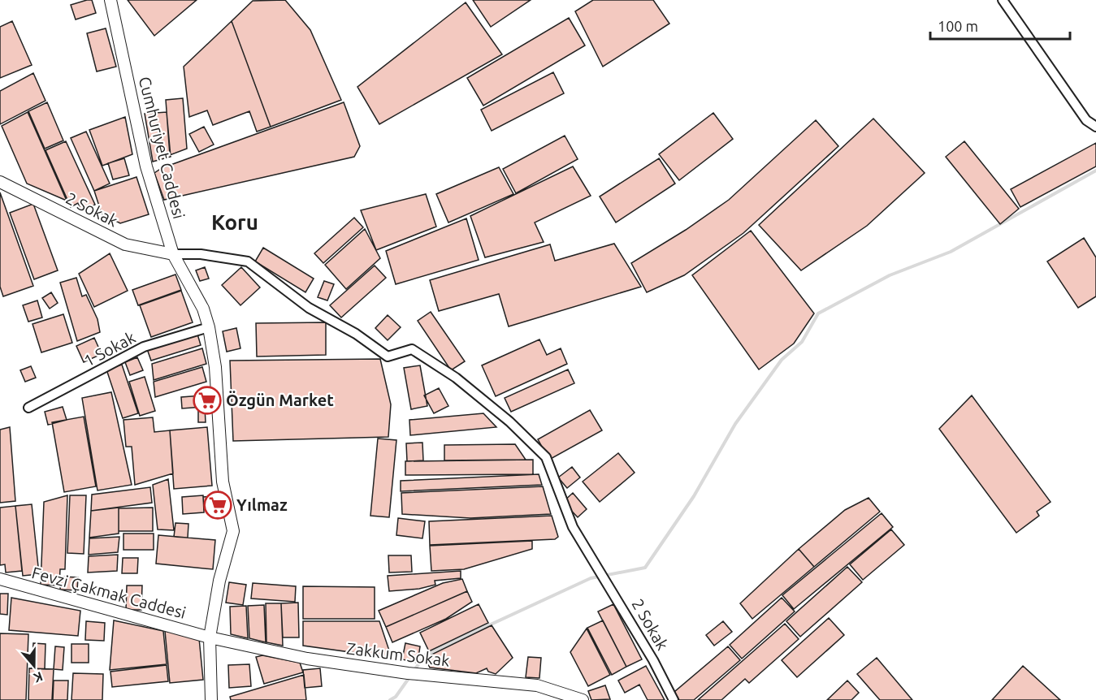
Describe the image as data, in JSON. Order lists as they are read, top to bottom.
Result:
{
  "streets": {
    "street": [
      "Cumhuriyet Caddesi",
      "2 Sokak",
      "1 Sokak",
      "Fevzi Çakmak Caddesi",
      "Zakkum Sokak"
    ]
  },
  "crossings": [
    ["Cumhuriyet Caddesi", "2 Sokak"],
    ["Cumhuriyet Caddesi", "1 Sokak"],
    ["Cumhuriyet Caddesi", "Fevzi Çakmak Caddesi"],
    ["Cumhuriyet Caddesi", "Zakkum Sokak"],
    ["Fevzi Çakmak Caddesi", "Zakkum Sokak"]
  ],
  "districts": ["Koru"],
  "places": {
    "supermarket": ["Özgün Market", "Yılmaz"]
  },
  "scale_bar": "100 m",
  "north": "bottom"
}
